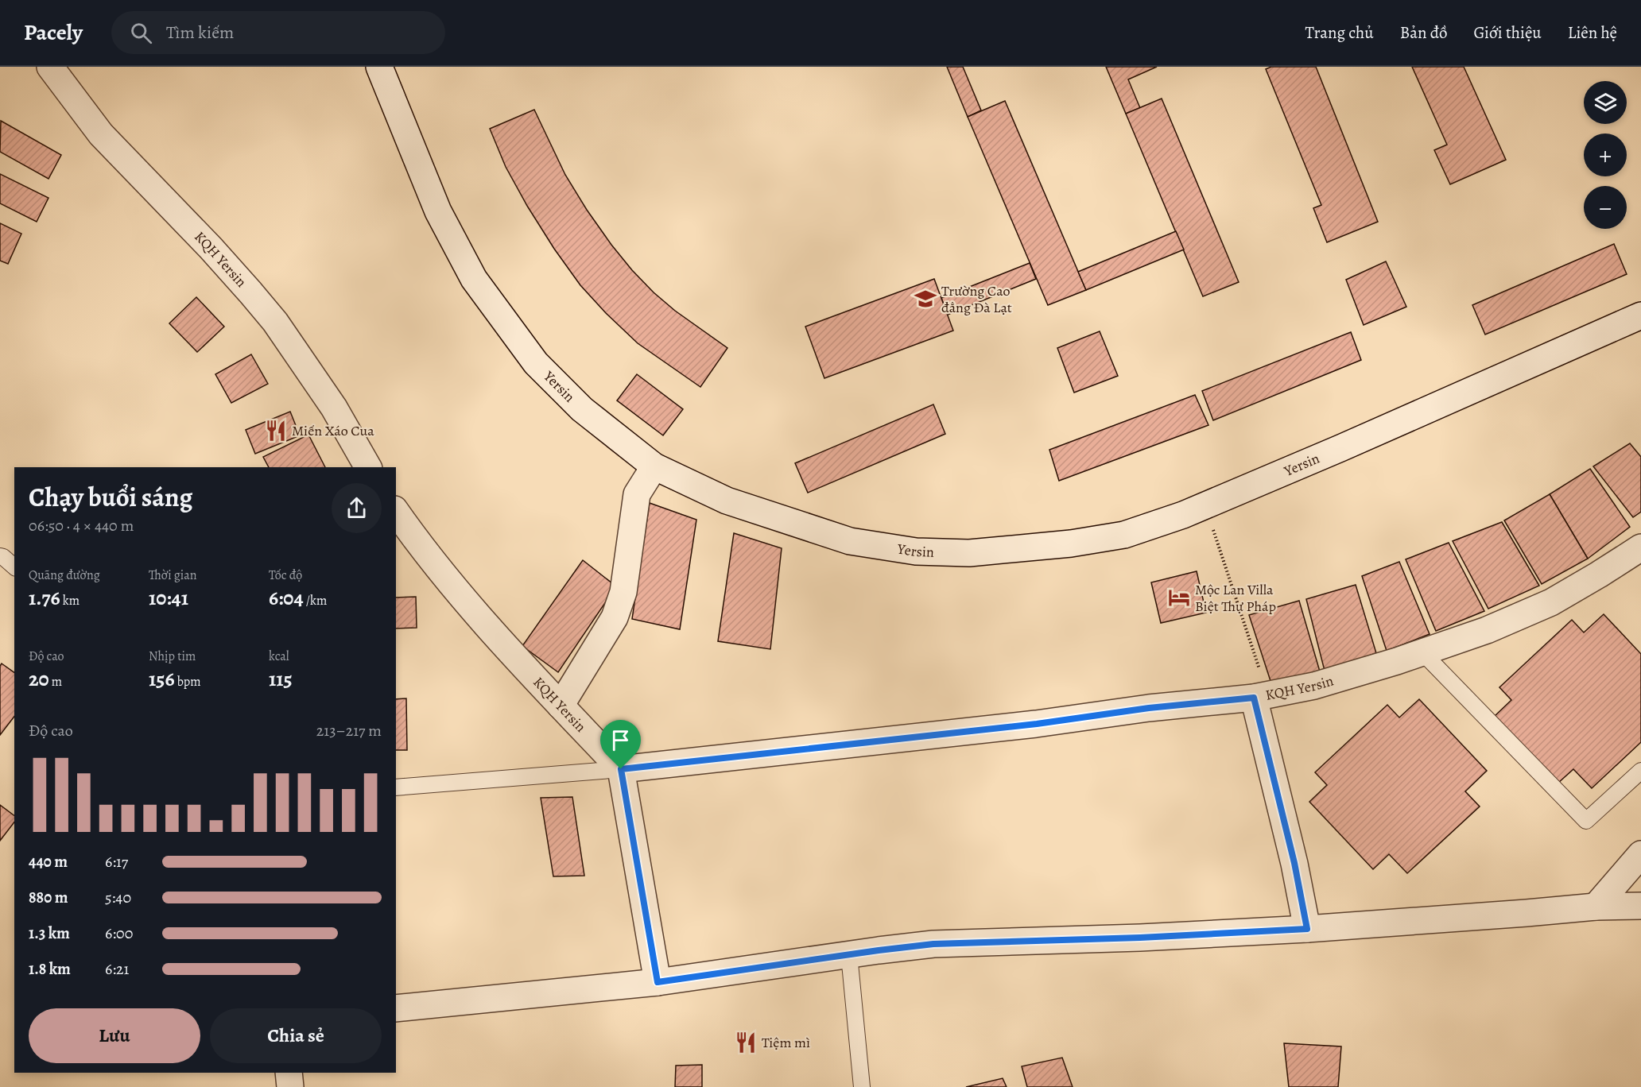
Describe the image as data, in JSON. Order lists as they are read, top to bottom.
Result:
{
  "streets": {
    "street": ["KQH Yersin", "Yersin"]
  },
  "places": {
    "school or university": ["Trường Cao đẳng Đà Lạt"],
    "restaurant": ["Miến Xáo Cua", "Tiệm mì"],
    "hotel": ["Mộc Lan Villa Biệt Thự Pháp"]
  },
  "page": {
    "header": "Pacely",
    "search": "Tìm kiếm",
    "nav": [
      "Trang chủ",
      "Bản đồ",
      "Giới thiệu",
      "Liên hệ"
    ],
    "map_buttons": ["+", "−"],
    "heading": ["Chạy buổi sáng", "06:50 · 4 × 440 m"],
    "stats": [
      ["Quãng đường", "1.76 km"],
      ["Thời gian", "10:41"],
      ["Tốc độ", "6:04 /km"],
      ["Độ cao", "20 m"],
      ["Nhịp tim", "156 bpm"],
      ["kcal", "115"]
    ],
    "chart": ["Độ cao", "213–217 m"],
    "list": [
      {
        "name": "440 m",
        "note": "6:17"
      },
      {
        "name": "880 m",
        "note": "5:40"
      },
      {
        "name": "1.3 km",
        "note": "6:00"
      },
      {
        "name": "1.8 km",
        "note": "6:21"
      }
    ],
    "buttons": ["Lưu", "Chia sẻ"]
  }
}
